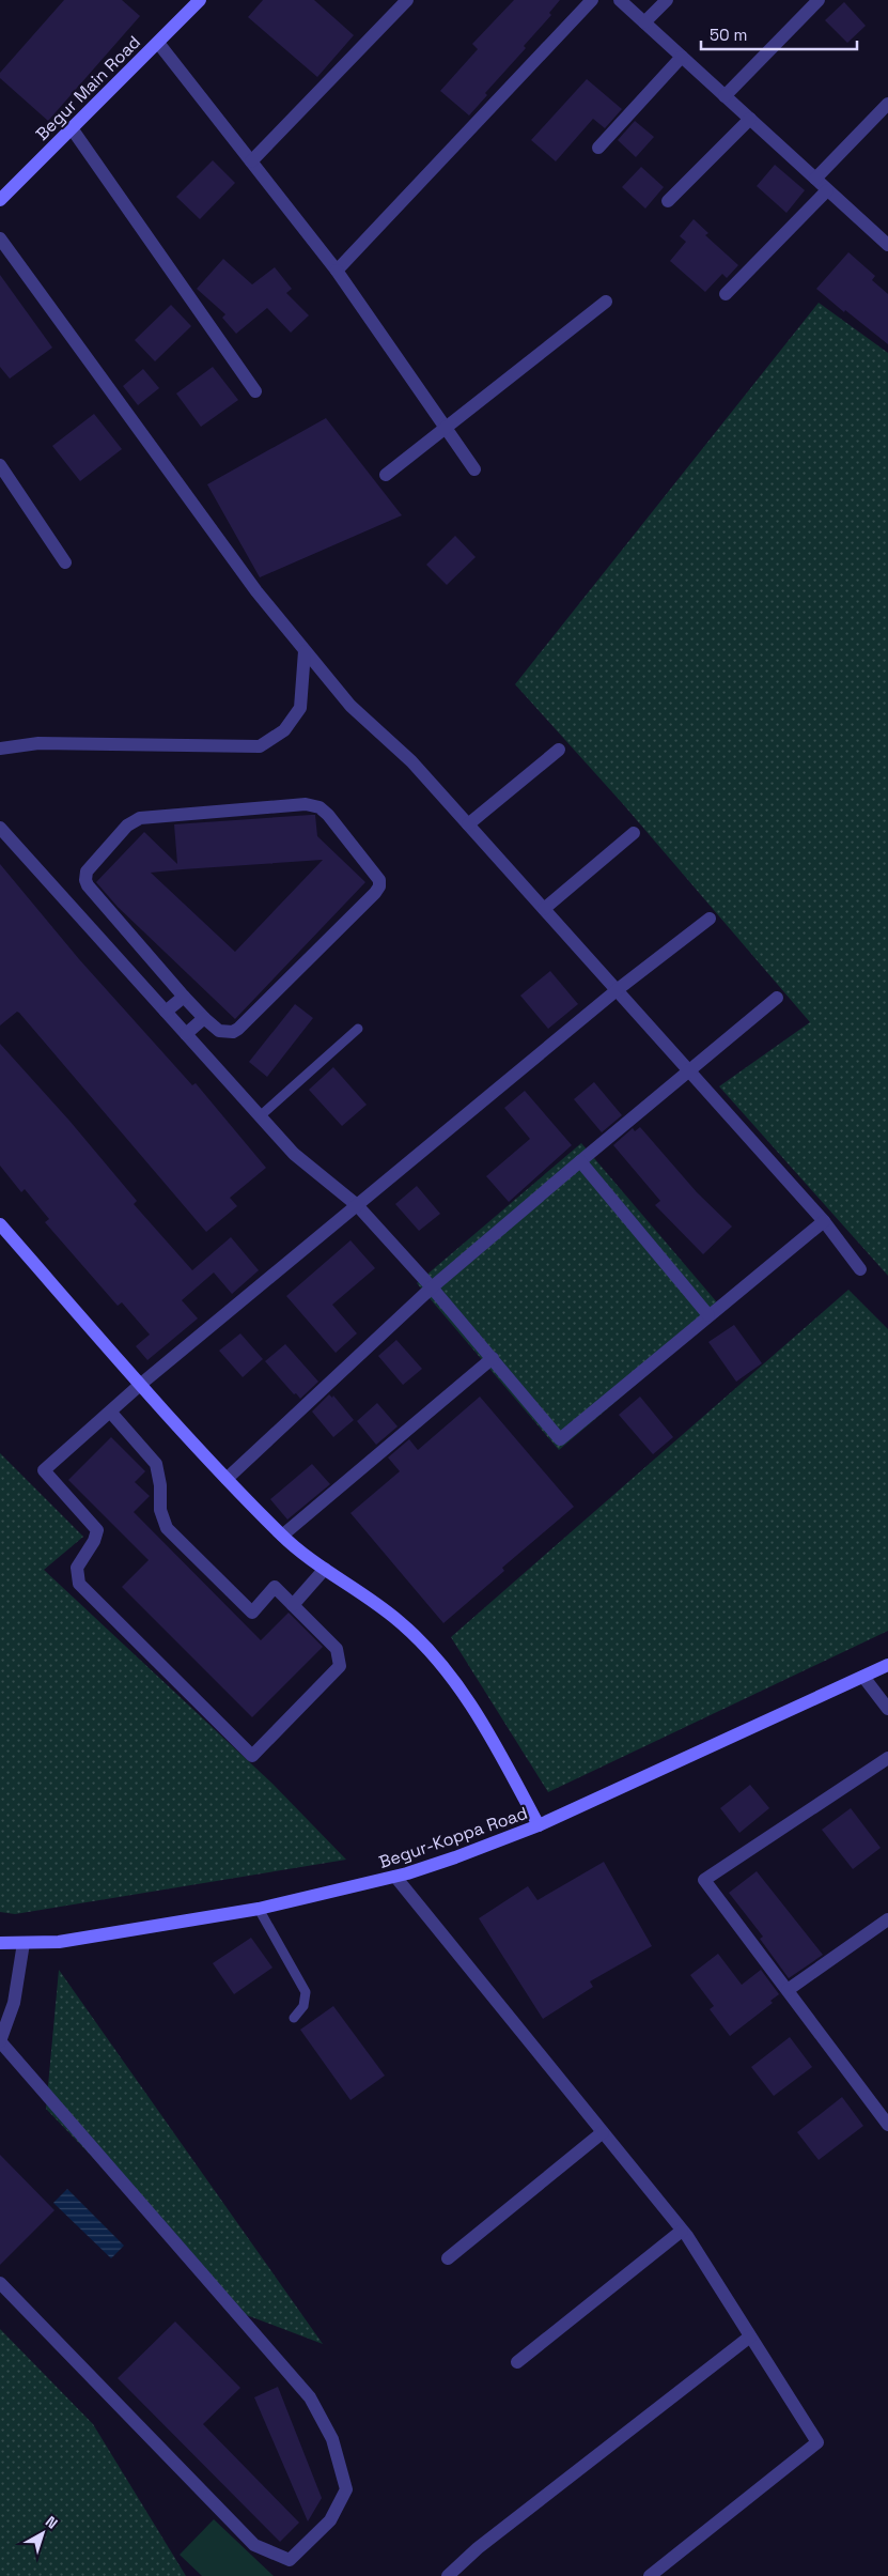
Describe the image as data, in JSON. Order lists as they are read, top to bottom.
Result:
{
  "streets": {
    "street": ["Begur Main Road", "Begur-Koppa Road"]
  },
  "scale_bar": "50 m",
  "north": "top right"
}
